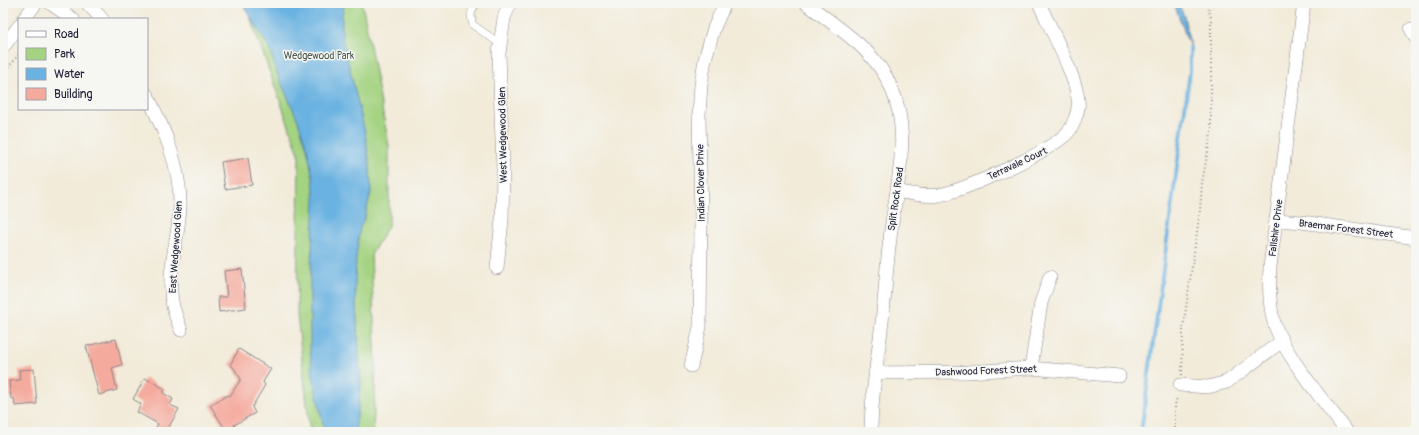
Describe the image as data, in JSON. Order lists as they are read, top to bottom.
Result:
{
  "streets": {
    "street": [
      "West Wedgewood Glen",
      "Terravale Court",
      "Indian Clover Drive",
      "Split Rock Road",
      "Fallshire Drive",
      "Braemar Forest Street",
      "East Wedgewood Glen",
      "Dashwood Forest Street"
    ]
  },
  "crossings": [
    ["Terravale Court", "Split Rock Road"],
    ["Split Rock Road", "Dashwood Forest Street"],
    ["Fallshire Drive", "Braemar Forest Street"]
  ],
  "parks": ["Wedgewood Park"],
  "legend": [
    "Road",
    "Park",
    "Water",
    "Building"
  ]
}
